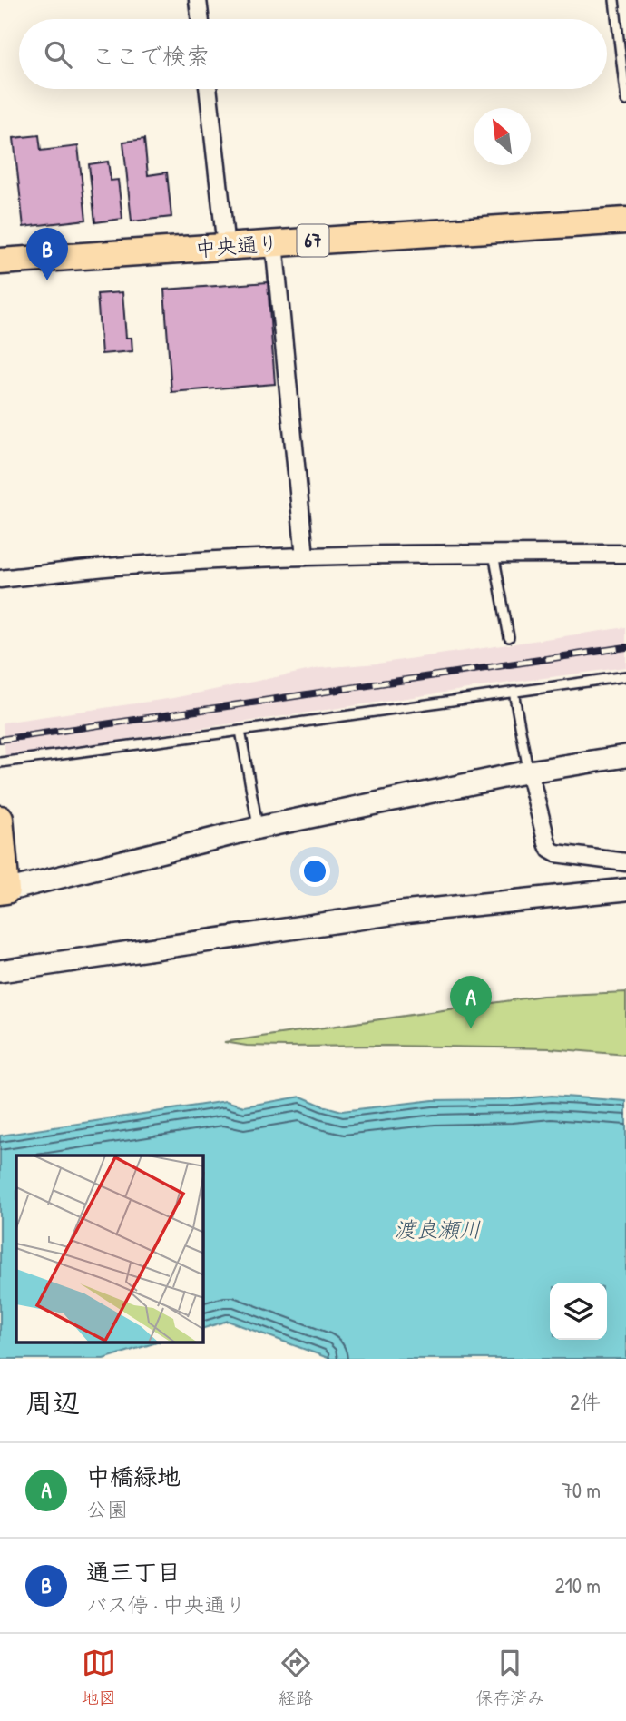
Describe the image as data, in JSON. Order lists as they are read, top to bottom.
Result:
{
  "streets": {
    "main road": ["67", "中央通り"]
  },
  "water": ["渡良瀬川"],
  "north": "top left",
  "page": {
    "search": "ここで検索",
    "pins": ["B", "A"],
    "heading": ["周辺", "2件"],
    "list": [
      {
        "mark": "A",
        "name": "中橋緑地",
        "note": "公園",
        "value": "70 m"
      },
      {
        "mark": "B",
        "name": "通三丁目",
        "note": "バス停 · 中央通り",
        "value": "210 m"
      }
    ],
    "nav": ["地図", "経路", "保存済み"]
  }
}
